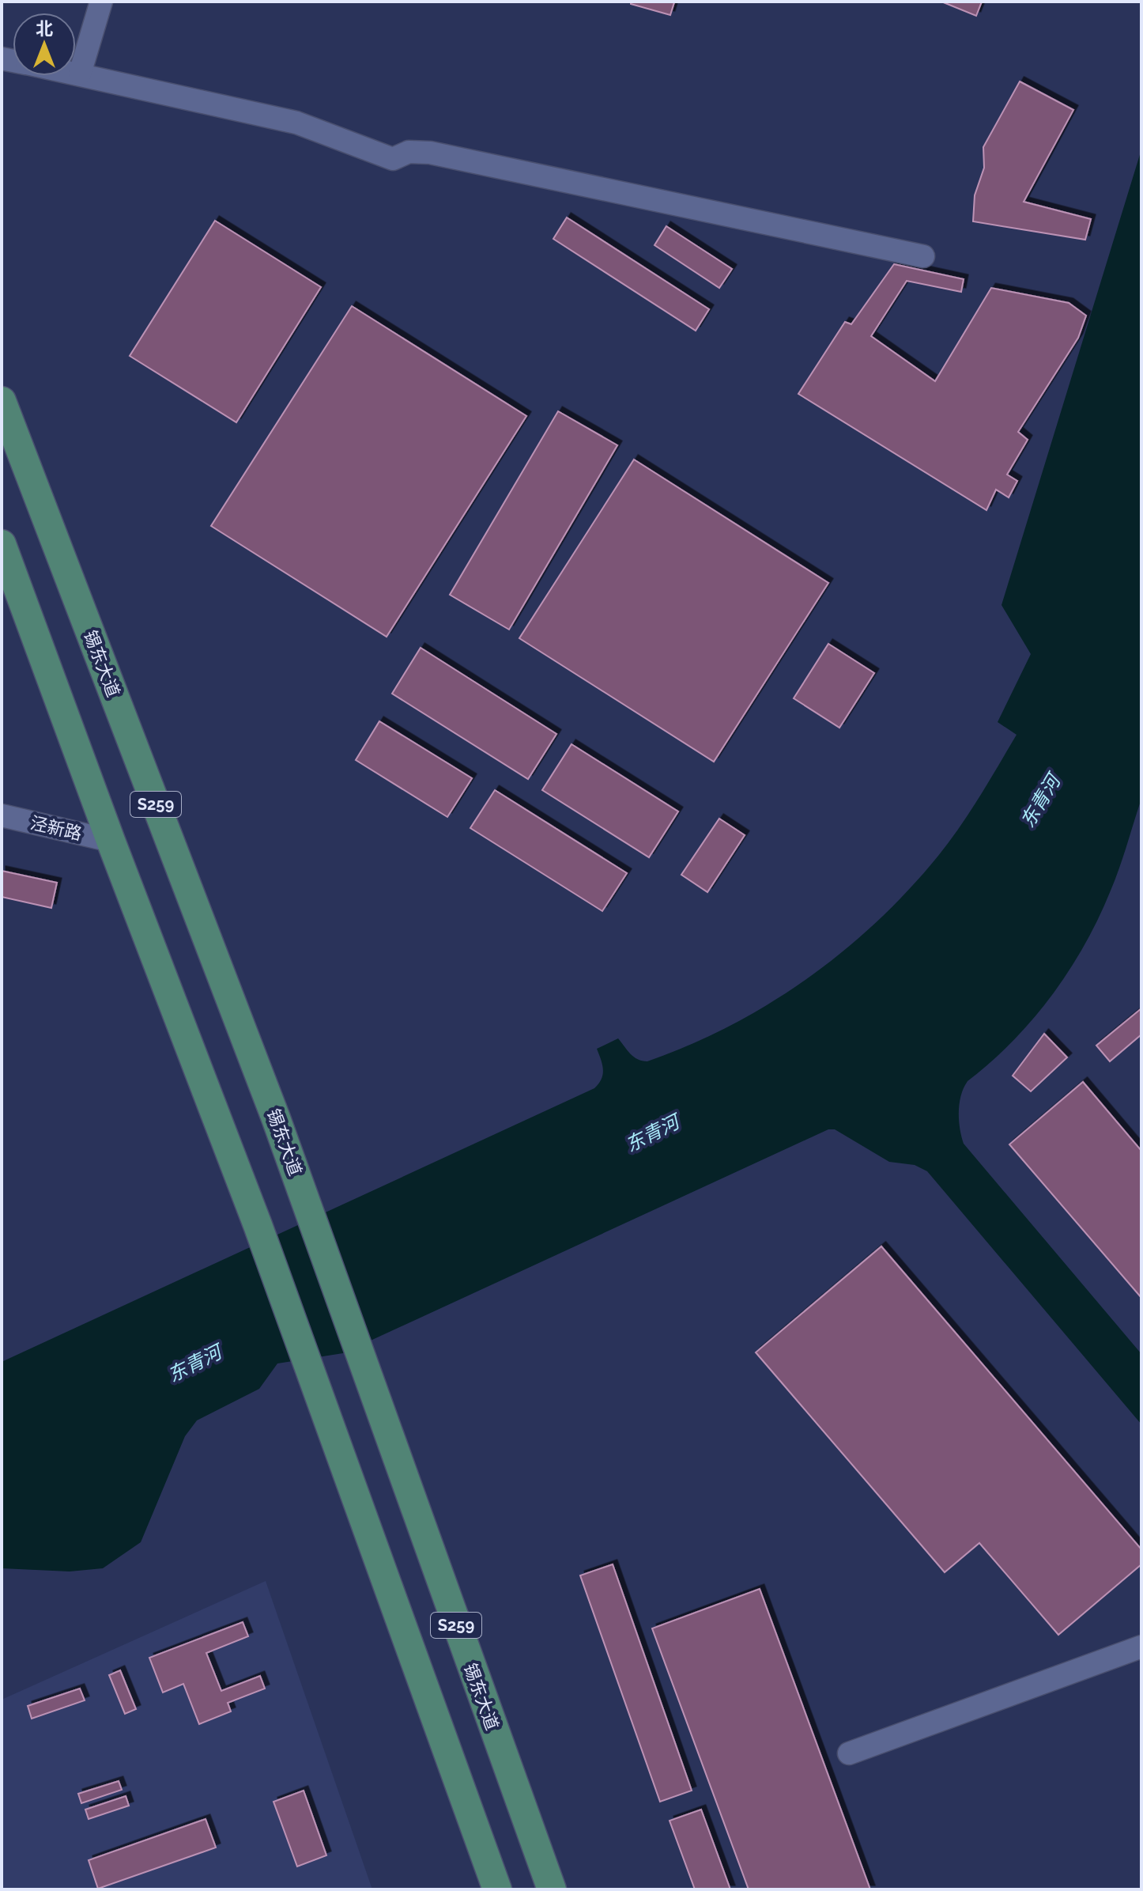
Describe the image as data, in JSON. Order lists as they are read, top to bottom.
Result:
{
  "streets": {
    "main road": ["锡东大道", "S259"],
    "street": ["泾新路"]
  },
  "crossings": [
    ["S259", "泾新路"]
  ],
  "water": ["东青河"],
  "north": "top"
}
